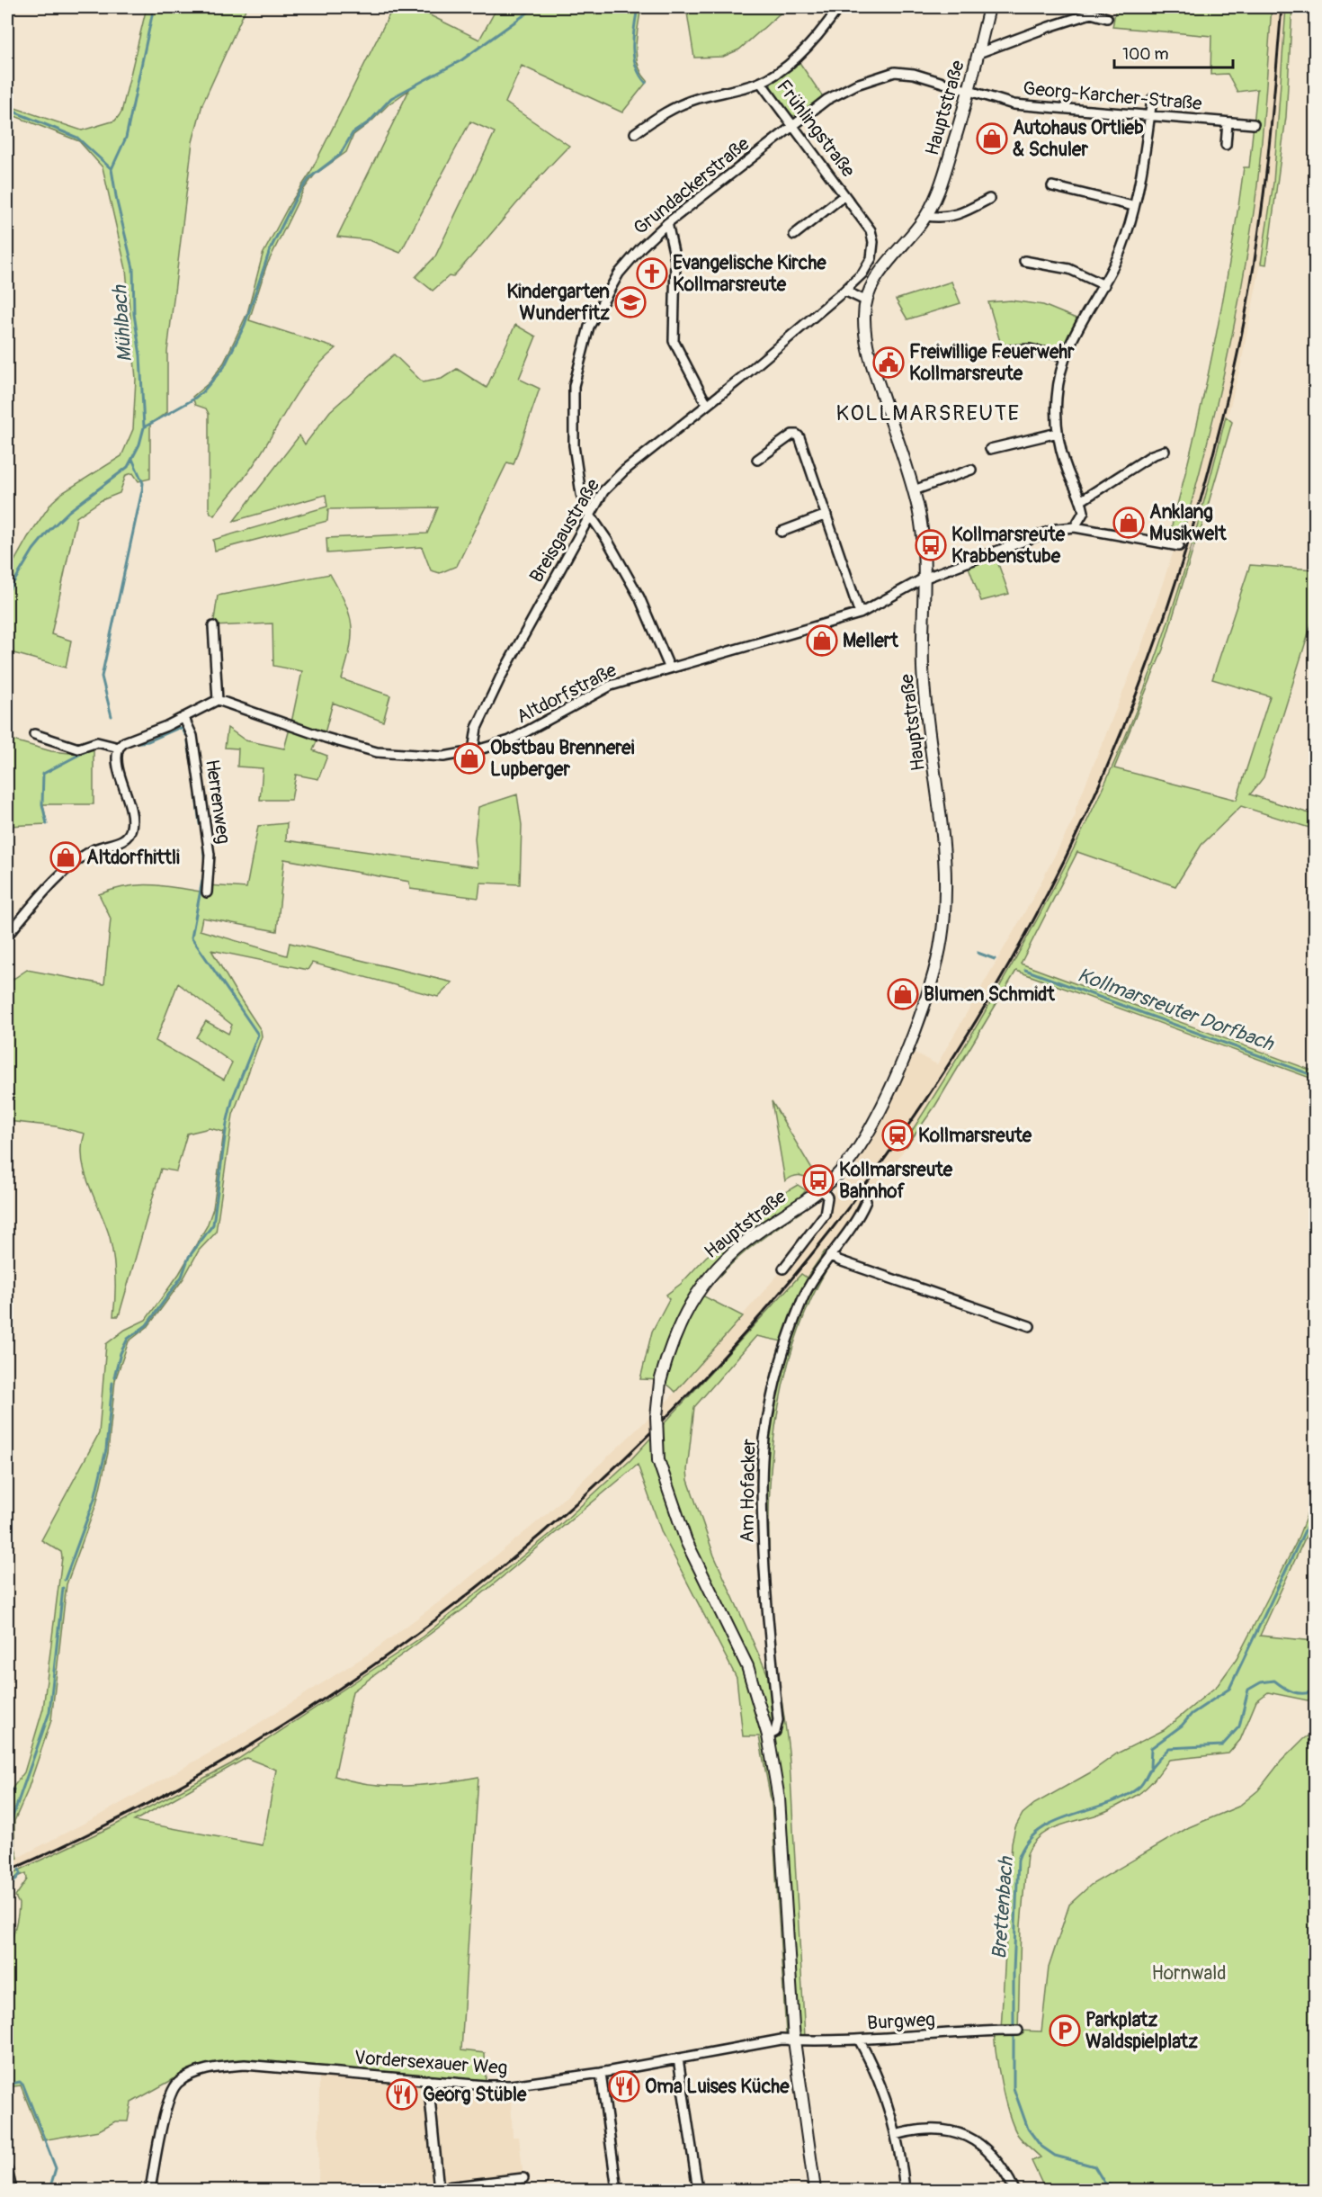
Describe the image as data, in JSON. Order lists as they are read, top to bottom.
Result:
{
  "streets": {
    "main road": ["Hauptstraße"],
    "street": [
      "Georg-Karcher-Straße",
      "Frühlingstraße",
      "Grundackerstraße",
      "Breisgaustraße",
      "Altdorfstraße",
      "Herrenweg",
      "Am Hofacker",
      "Burgweg",
      "Vordersexauer Weg"
    ]
  },
  "crossings": [
    ["Georg-Karcher-Straße", "Hauptstraße"],
    ["Georg-Karcher-Straße", "Grundackerstraße"],
    ["Hauptstraße", "Grundackerstraße"],
    ["Hauptstraße", "Altdorfstraße"],
    ["Hauptstraße", "Am Hofacker"],
    ["Hauptstraße", "Burgweg"],
    ["Hauptstraße", "Vordersexauer Weg"],
    ["Frühlingstraße", "Grundackerstraße"],
    ["Frühlingstraße", "Breisgaustraße"],
    ["Grundackerstraße", "Breisgaustraße"],
    ["Grundackerstraße", "Altdorfstraße"],
    ["Breisgaustraße", "Altdorfstraße"],
    ["Burgweg", "Vordersexauer Weg"]
  ],
  "districts": ["KOLLMARSREUTE"],
  "water": ["Mühlbach", "Kollmarsreuter Dorfbach", "Brettenbach"],
  "parks": ["Hornwald"],
  "places": {
    "shop": [
      "Autohaus Ortlieb & Schuler",
      "Anklang Musikwelt",
      "Mellert",
      "Obstbau Brennerei Lupberger",
      "Altdorfhittli",
      "Blumen Schmidt"
    ],
    "church": ["Evangelische Kirche Kollmarsreute"],
    "school or university": ["Kindergarten Wunderfitz"],
    "public building": ["Freiwillige Feuerwehr Kollmarsreute"],
    "bus stop": ["Kollmarsreute Krabbenstube", "Kollmarsreute Bahnhof"],
    "station": ["Kollmarsreute"],
    "parking": ["Parkplatz Waldspielplatz"],
    "restaurant": ["Oma Luises Küche", "Georg Stüble"]
  },
  "scale_bar": "100 m"
}
